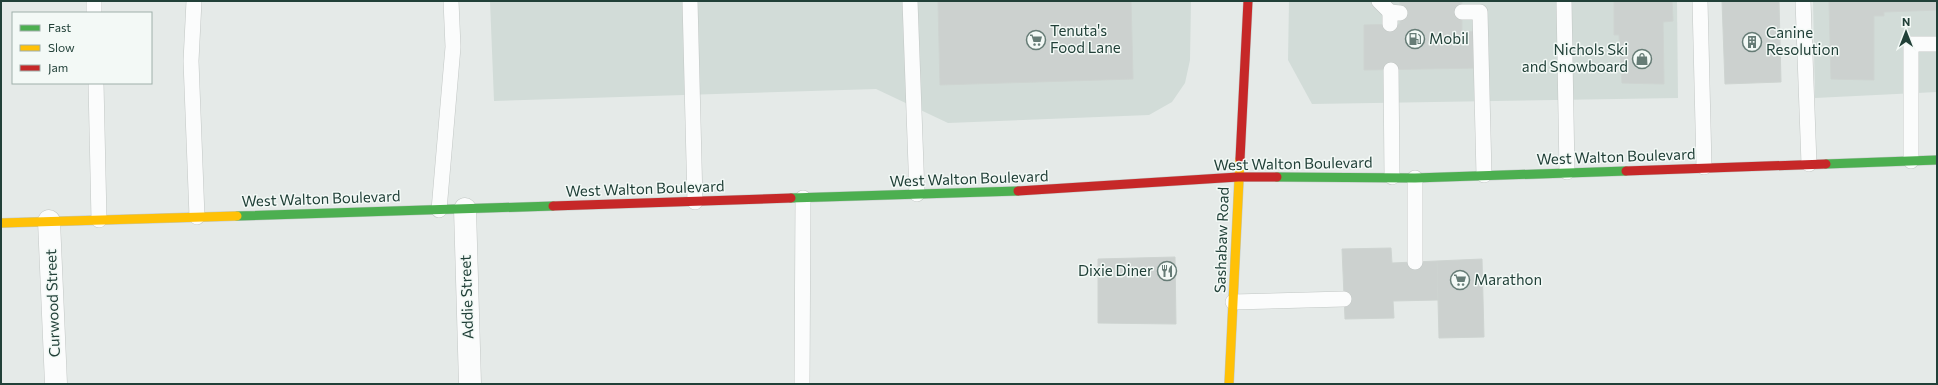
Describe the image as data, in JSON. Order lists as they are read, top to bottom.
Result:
{
  "streets": {
    "main road": ["West Walton Boulevard", "Sashabaw Road"],
    "street": ["Addie Street", "Curwood Street"]
  },
  "crossings": [
    ["West Walton Boulevard", "Sashabaw Road"],
    ["West Walton Boulevard", "Addie Street"],
    ["West Walton Boulevard", "Curwood Street"]
  ],
  "places": {
    "fuel station": ["Mobil"],
    "supermarket": ["Tenuta's Food Lane", "Marathon"],
    "building": ["Canine Resolution"],
    "shop": ["Nichols Ski and Snowboard"],
    "restaurant": ["Dixie Diner"]
  },
  "legend": ["Fast", "Slow", "Jam"],
  "north": "top"
}
